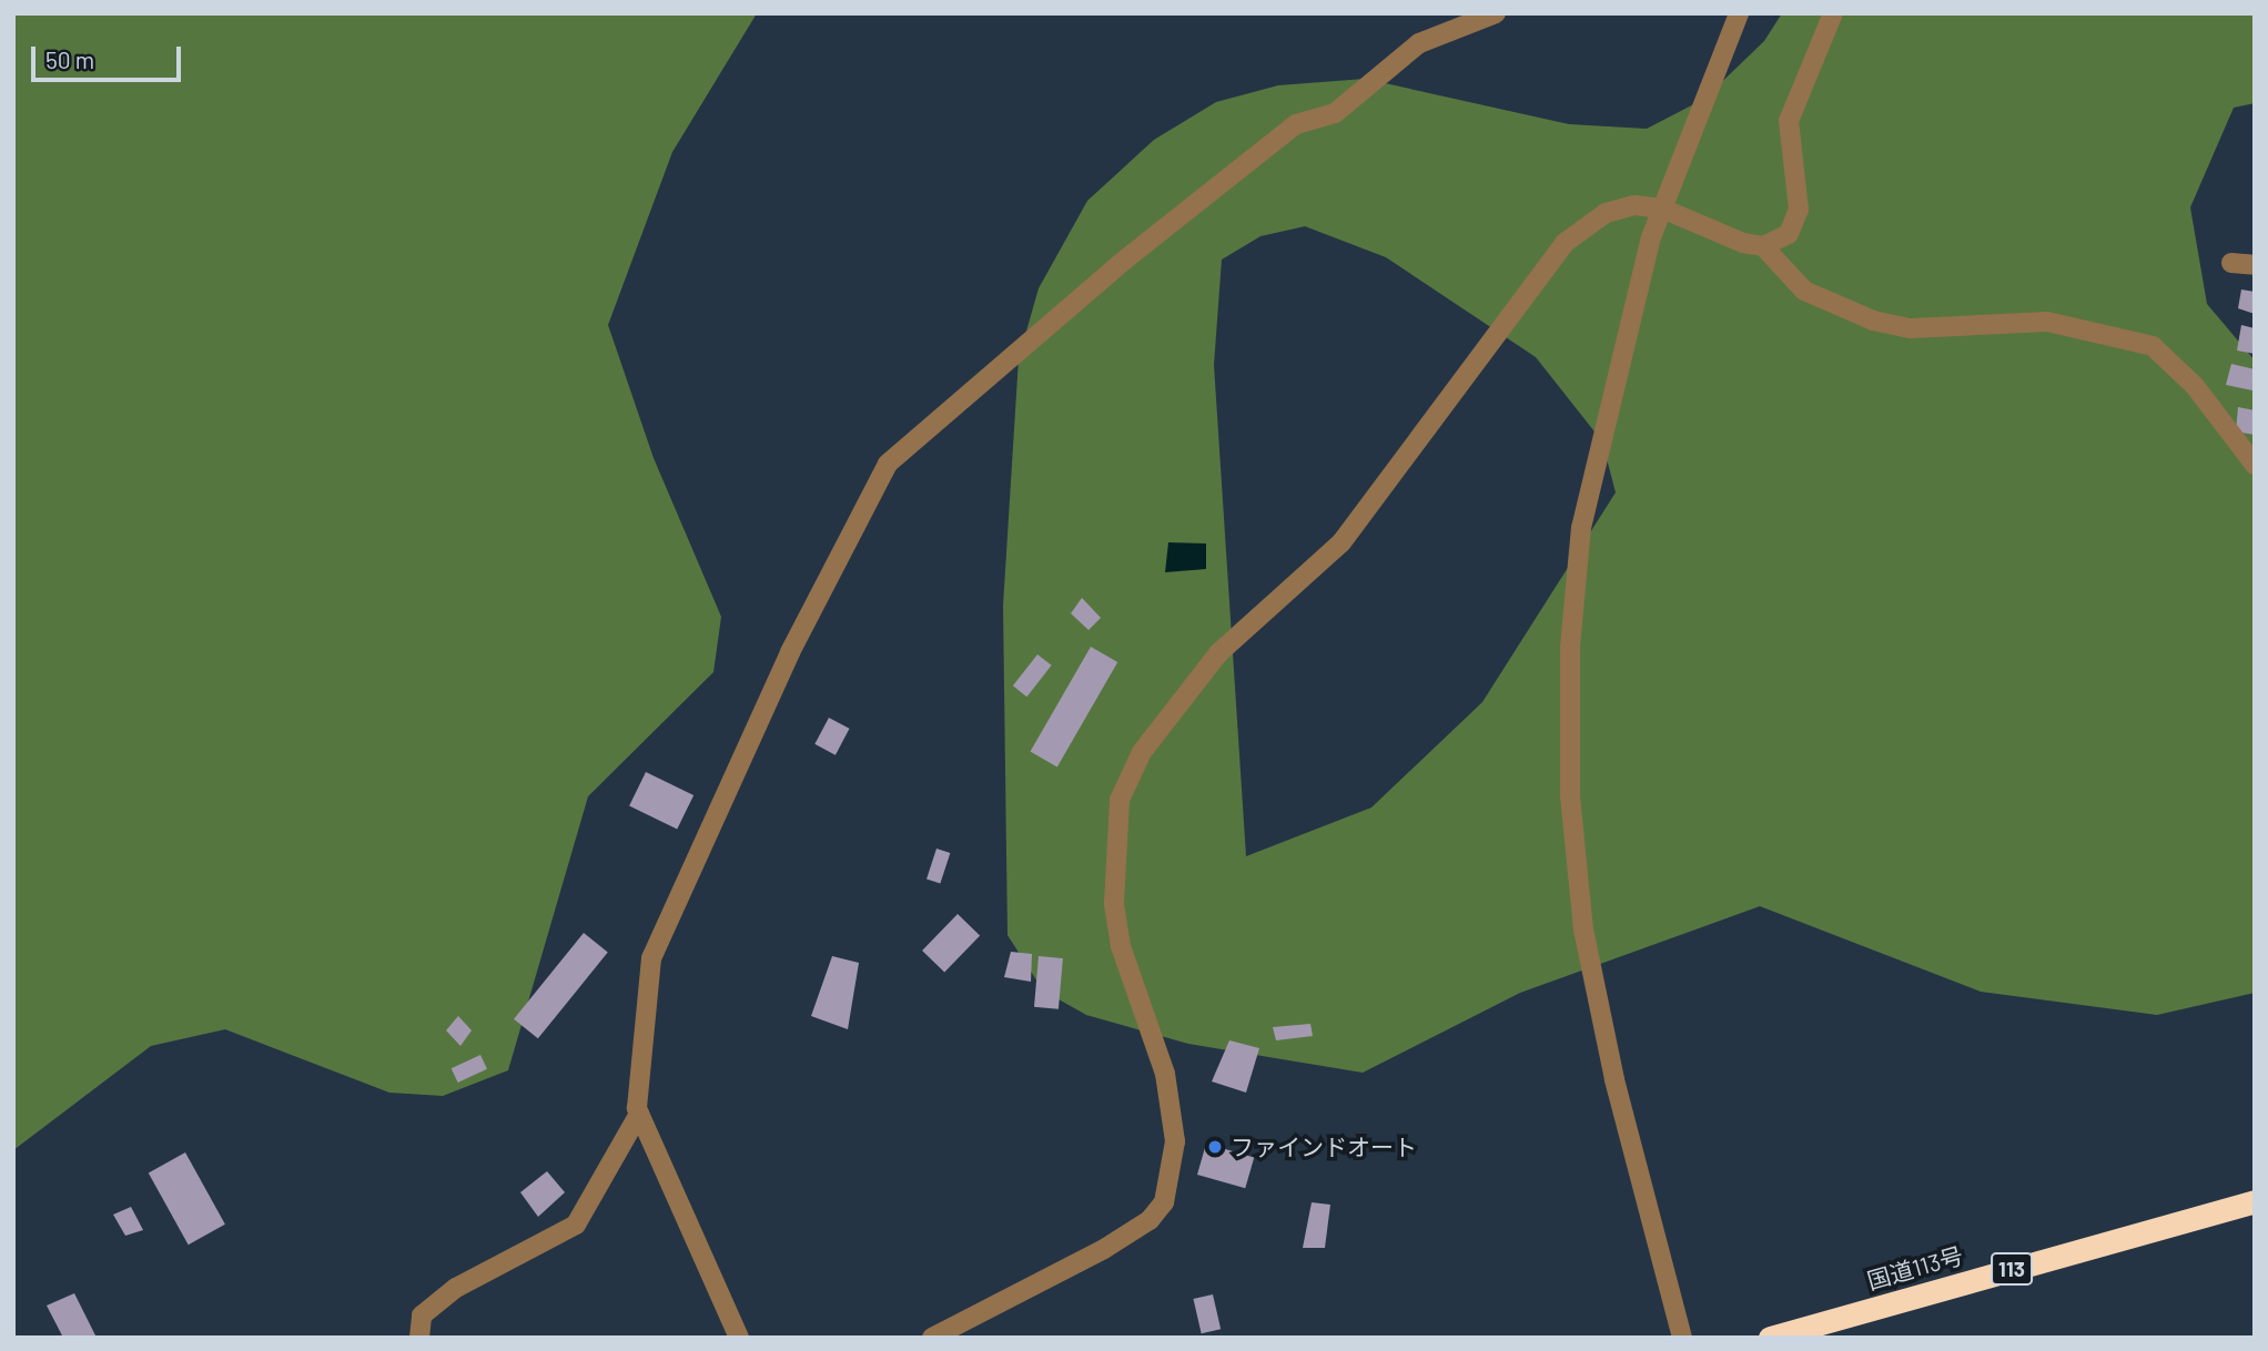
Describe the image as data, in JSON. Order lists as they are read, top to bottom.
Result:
{
  "streets": {
    "highway": ["国道113号", "113"]
  },
  "places": ["ファインドオート"],
  "scale_bar": "50 m"
}
